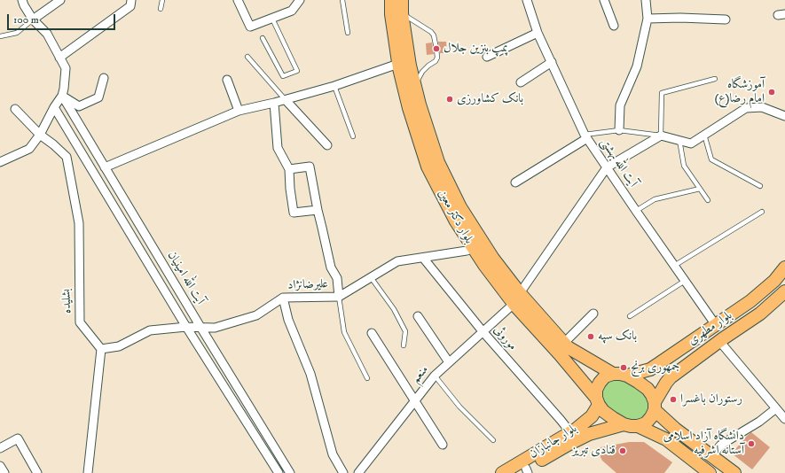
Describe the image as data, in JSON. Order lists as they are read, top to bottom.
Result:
{
  "streets": {
    "main road": ["بلوار دکتر معین", "بلوار مطهری", "بلوار جانبازان"],
    "street": [
      "آیت الله بهشتی",
      "آیت الله امینیان",
      "علیرضانژاد",
      "بشلیده",
      "موروثی",
      "منعم"
    ]
  },
  "crossings": [
    ["آیت الله بهشتی", "بلوار مطهری"],
    ["آیت الله بهشتی", "منعم"],
    ["بلوار دکتر معین", "علیرضانژاد"],
    ["بلوار دکتر معین", "بلوار مطهری"],
    ["بلوار دکتر معین", "منعم"],
    ["بلوار دکتر معین", "بلوار جانبازان"],
    ["آیت الله امینیان", "علیرضانژاد"],
    ["علیرضانژاد", "بشلیده"],
    ["علیرضانژاد", "موروثی"],
    ["بلوار مطهری", "بلوار جانبازان"],
    ["موروثی", "منعم"],
    ["موروثی", "بلوار جانبازان"]
  ],
  "places": [
    "پمپ بنزین جلال",
    "آموزشگاه امام رضا(ع)",
    "بانک کشاورزی",
    "بانک سپه",
    "جمهوری برنج",
    "رستوران باغسرا",
    "دانشگاه آزاد اسلامی آستانه اشرفیه",
    "قنادی تبریز"
  ],
  "scale_bar": "100 m"
}
